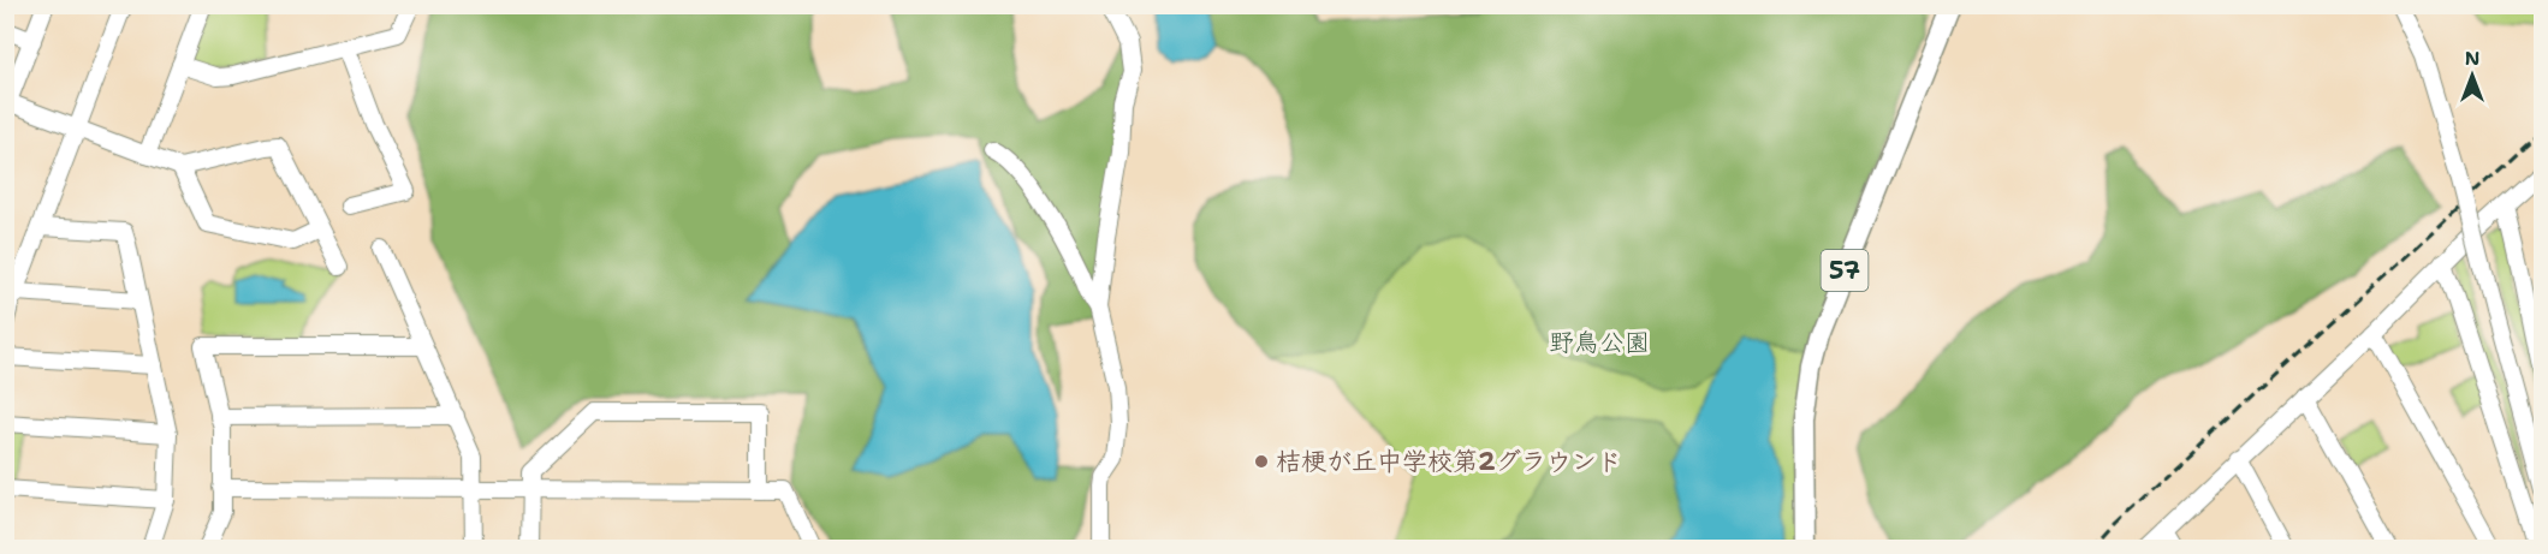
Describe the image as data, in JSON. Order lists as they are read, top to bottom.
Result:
{
  "streets": {
    "main road": ["57"]
  },
  "parks": ["野鳥公園"],
  "places": ["桔梗が丘中学校第2グラウンド"],
  "north": "top"
}
